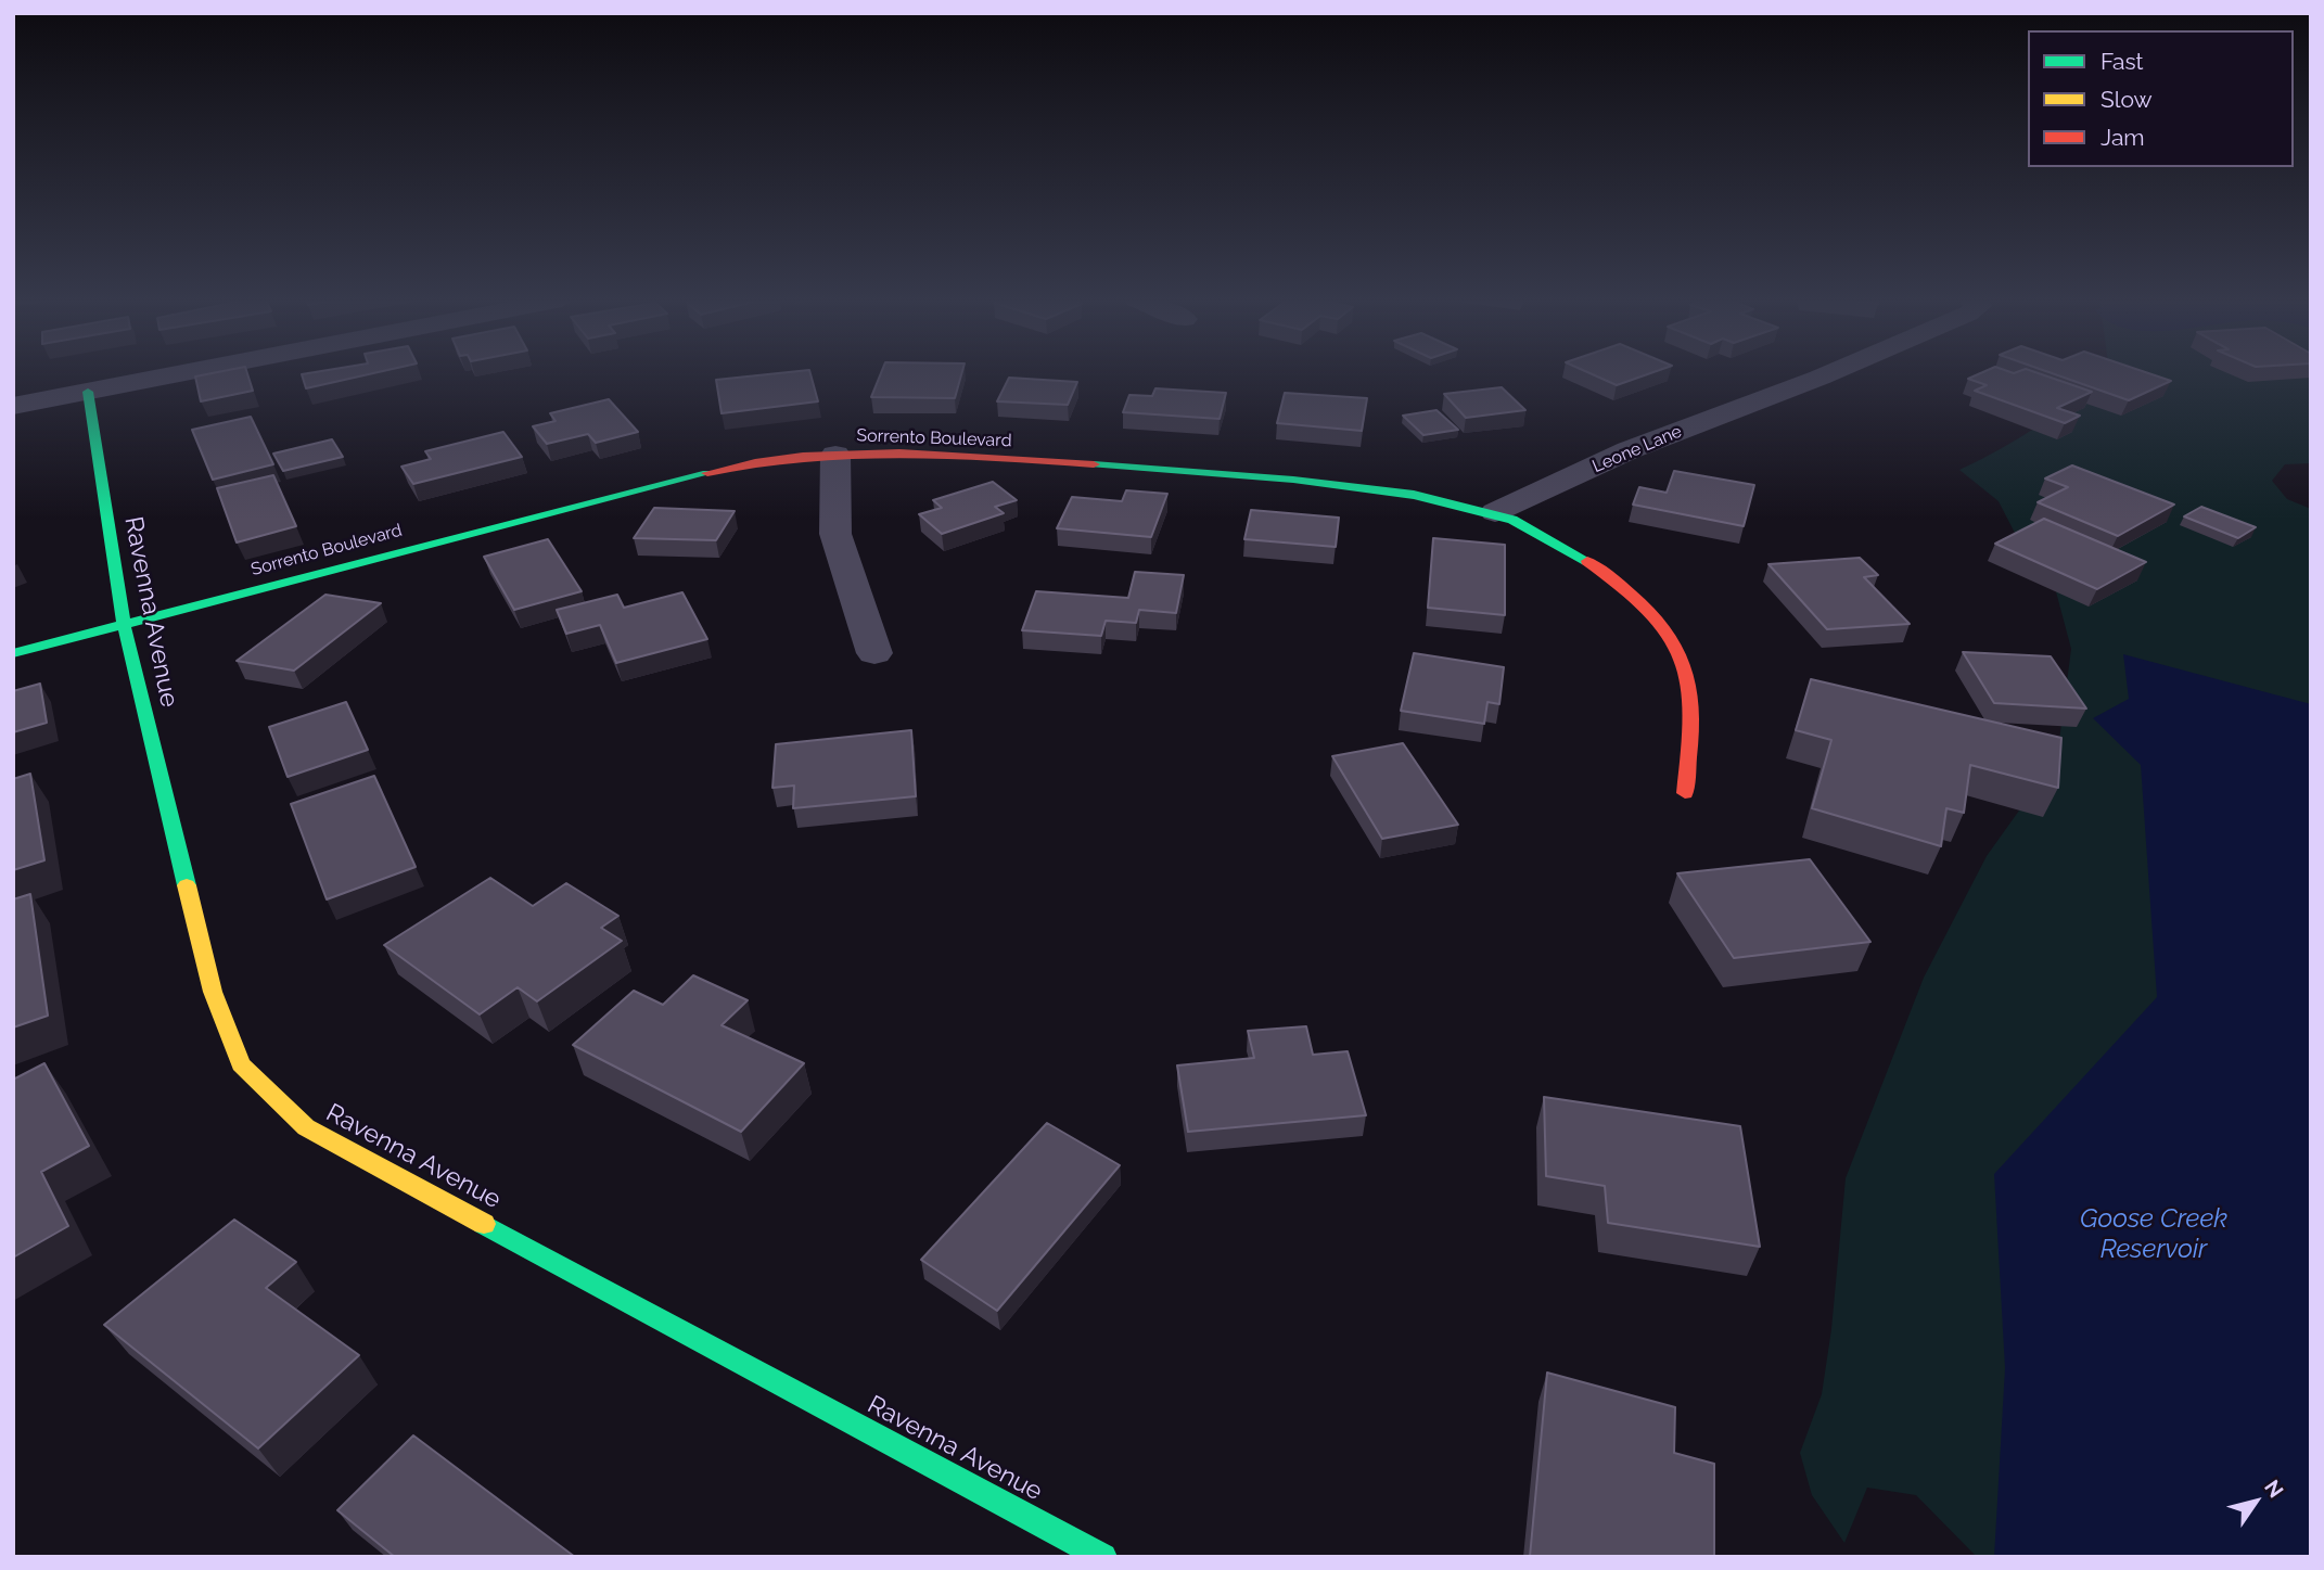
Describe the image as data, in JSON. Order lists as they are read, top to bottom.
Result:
{
  "streets": {
    "street": ["Sorrento Boulevard", "Leone Lane", "Ravenna Avenue"]
  },
  "crossings": [
    ["Sorrento Boulevard", "Leone Lane"],
    ["Sorrento Boulevard", "Ravenna Avenue"]
  ],
  "water": ["Goose Creek Reservoir"],
  "legend": ["Fast", "Slow", "Jam"],
  "north": "top right"
}
